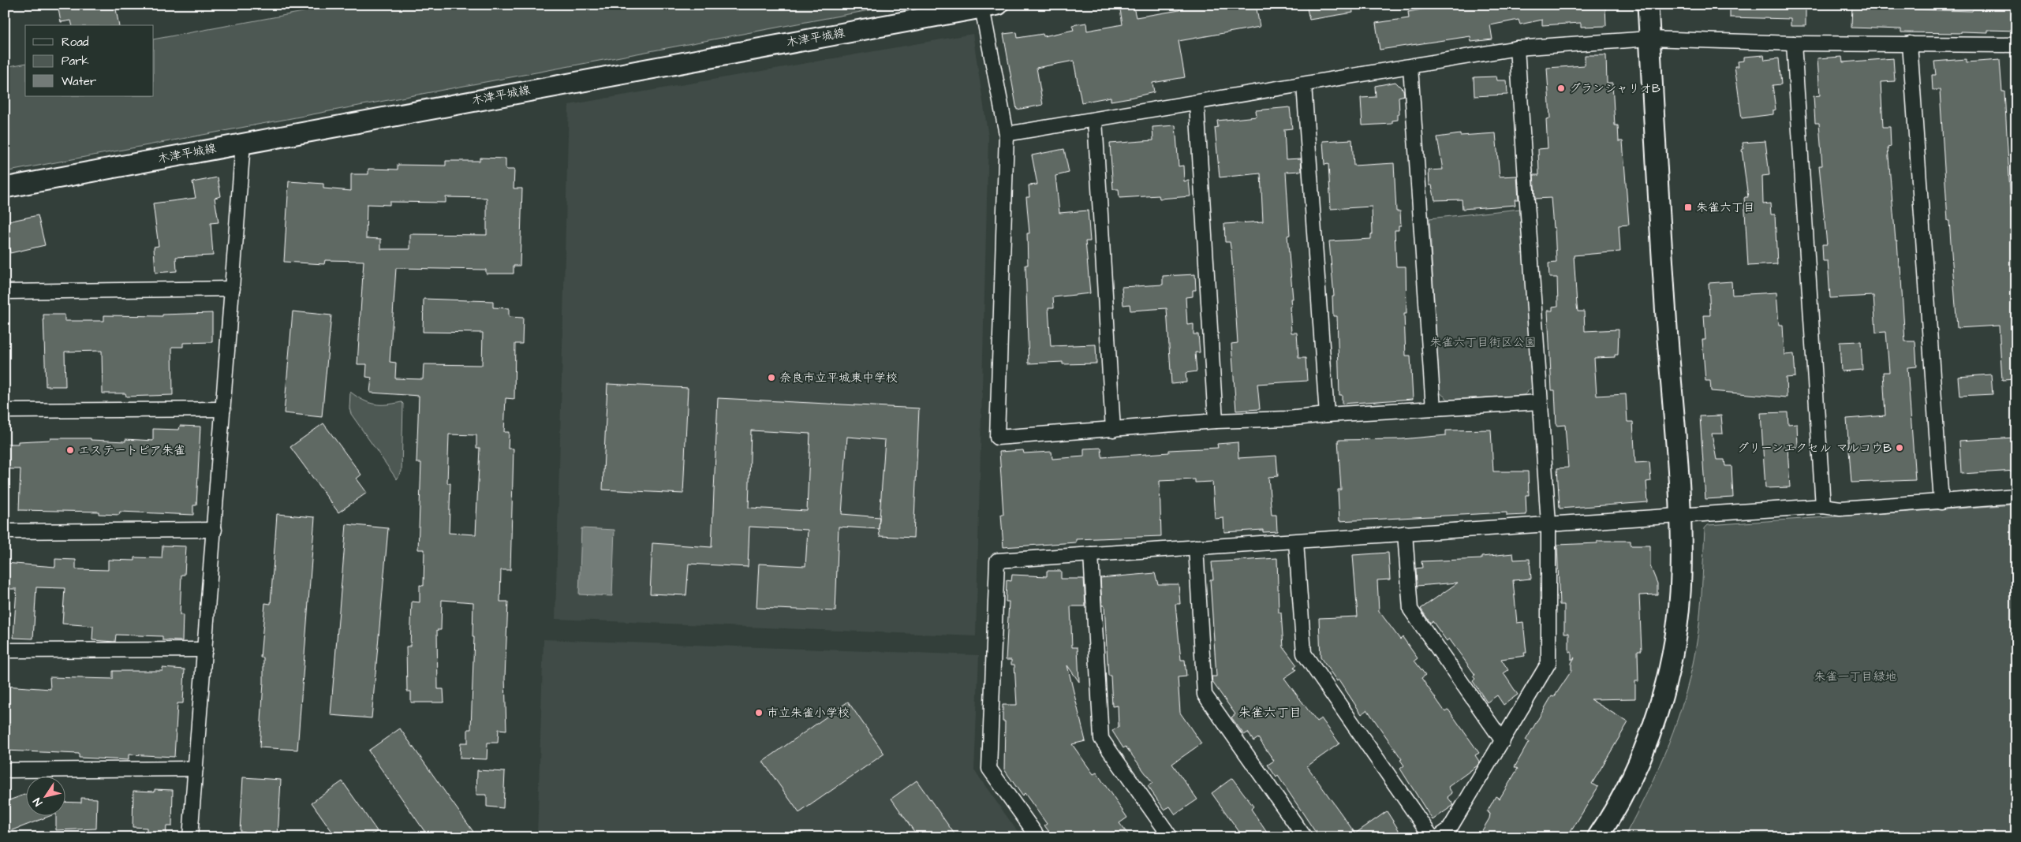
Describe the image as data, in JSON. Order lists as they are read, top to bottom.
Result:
{
  "streets": {
    "main road": ["木津平城線"]
  },
  "districts": ["朱雀六丁目"],
  "parks": ["朱雀六丁目街区公園", "朱雀一丁目緑地"],
  "places": {
    "other": [
      "グランシャリオB",
      "奈良市立平城東中学校",
      "グリーンエクセル マルコウB",
      "エステートピア朱雀",
      "市立朱雀小学校"
    ],
    "transit": ["朱雀六丁目"]
  },
  "legend": ["Road", "Park", "Water"],
  "north": "bottom left"
}
